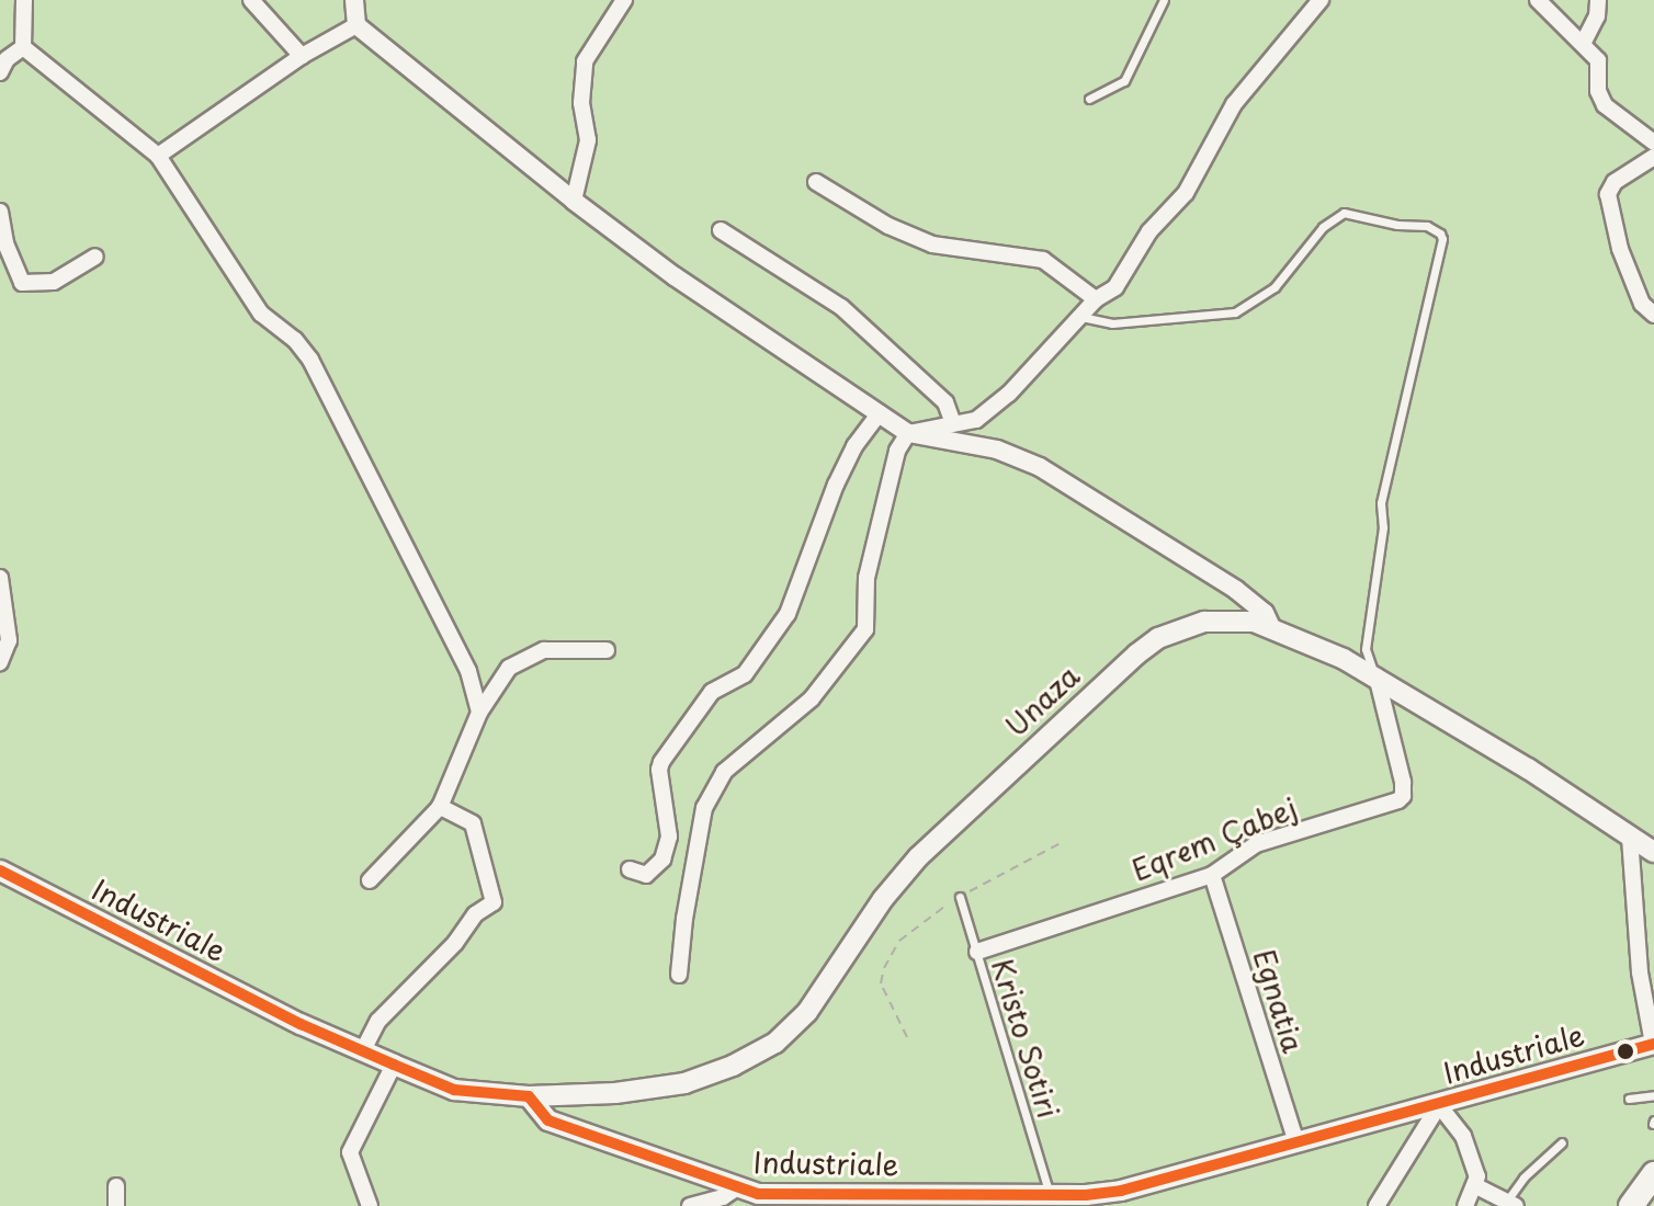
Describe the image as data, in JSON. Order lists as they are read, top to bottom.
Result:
{
  "streets": {
    "main road": ["Unaza", "Industriale"],
    "street": ["Eqrem Çabej", "Egnatia"],
    "lane": ["Kristo Sotiri"]
  },
  "crossings": [
    ["Unaza", "Eqrem Çabej"],
    ["Unaza", "Industriale"],
    ["Eqrem Çabej", "Egnatia"],
    ["Eqrem Çabej", "Kristo Sotiri"],
    ["Industriale", "Egnatia"],
    ["Industriale", "Kristo Sotiri"]
  ]
}
